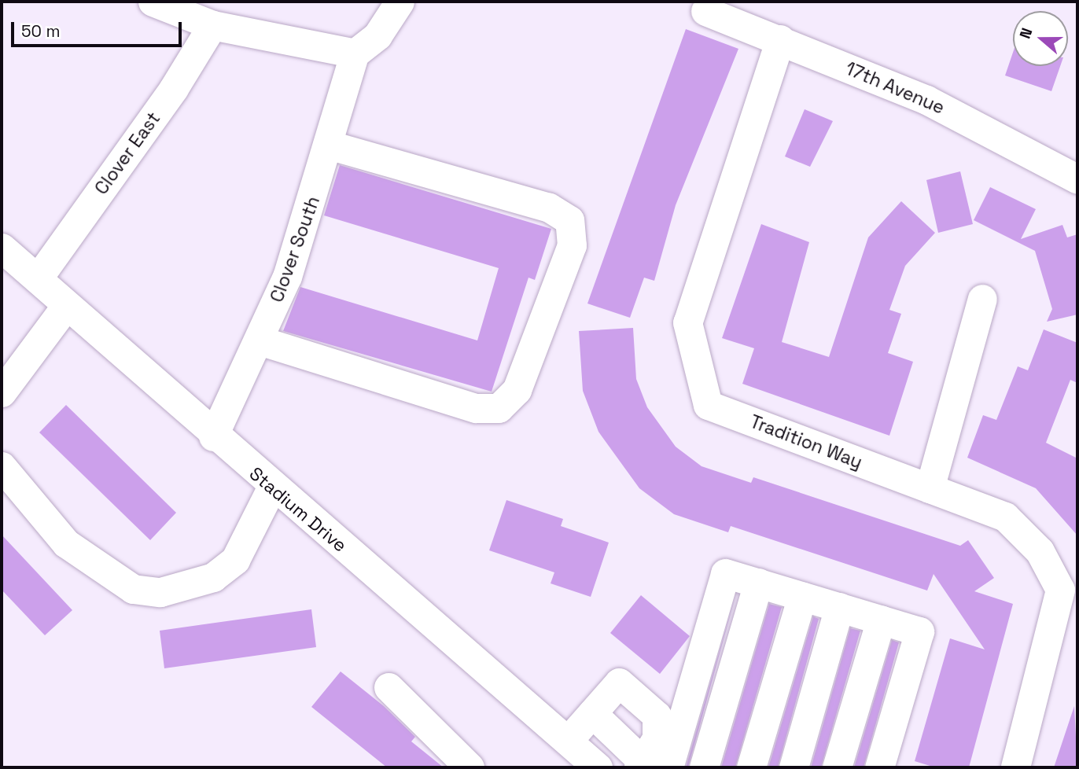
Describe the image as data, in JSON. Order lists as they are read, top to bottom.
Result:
{
  "streets": {
    "street": [
      "17th Avenue",
      "Clover East",
      "Clover South",
      "Tradition Way",
      "Stadium Drive"
    ]
  },
  "crossings": [
    ["17th Avenue", "Tradition Way"],
    ["Clover East", "Stadium Drive"],
    ["Clover South", "Stadium Drive"]
  ],
  "scale_bar": "50 m",
  "north": "left"
}
